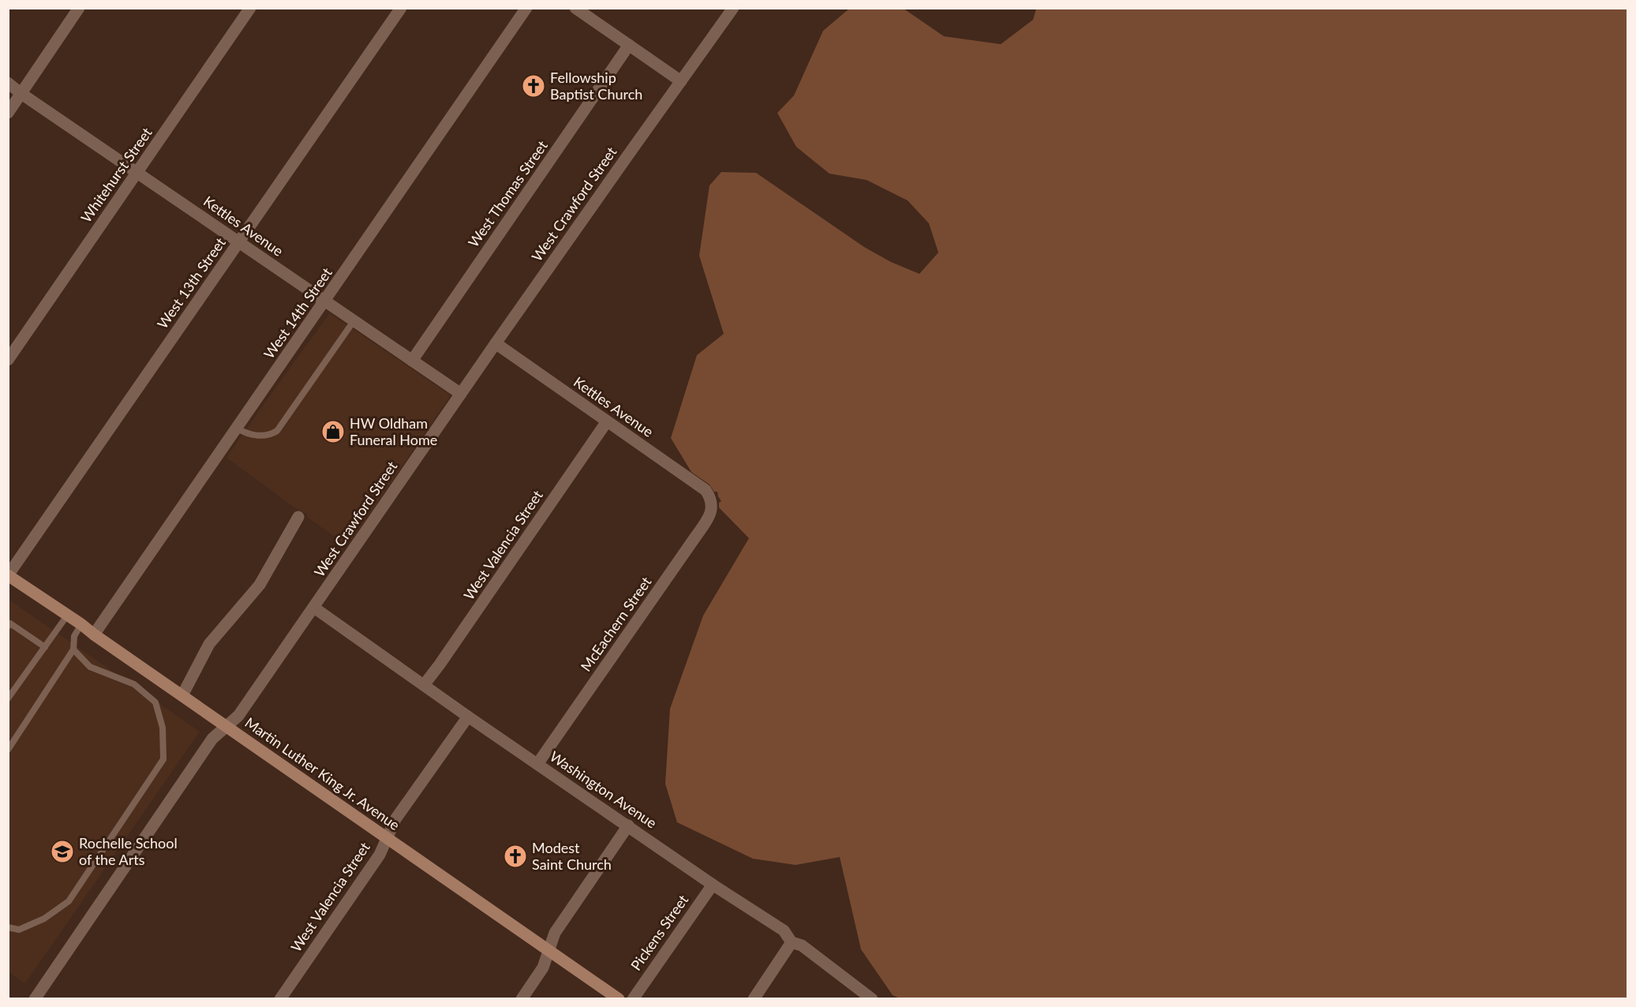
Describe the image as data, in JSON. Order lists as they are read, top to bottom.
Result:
{
  "streets": {
    "street": [
      "Whitehurst Street",
      "West Thomas Street",
      "West Crawford Street",
      "Kettles Avenue",
      "West 13th Street",
      "West 14th Street",
      "West Valencia Street",
      "McEachern Street",
      "Martin Luther King Jr. Avenue",
      "Washington Avenue",
      "Pickens Street"
    ]
  },
  "crossings": [
    ["Whitehurst Street", "Kettles Avenue"],
    ["West Thomas Street", "Kettles Avenue"],
    ["West Crawford Street", "Kettles Avenue"],
    ["West Crawford Street", "Martin Luther King Jr. Avenue"],
    ["West Crawford Street", "Washington Avenue"],
    ["Kettles Avenue", "West 13th Street"],
    ["Kettles Avenue", "West 14th Street"],
    ["Kettles Avenue", "West Valencia Street"],
    ["Kettles Avenue", "McEachern Street"],
    ["West 13th Street", "Martin Luther King Jr. Avenue"],
    ["West 14th Street", "Martin Luther King Jr. Avenue"],
    ["West Valencia Street", "Martin Luther King Jr. Avenue"],
    ["West Valencia Street", "Washington Avenue"],
    ["McEachern Street", "Washington Avenue"],
    ["Washington Avenue", "Pickens Street"]
  ],
  "places": {
    "church": ["Fellowship Baptist Church", "Modest Saint Church"],
    "shop": ["HW Oldham Funeral Home"],
    "school or university": ["Rochelle School of the Arts"]
  }
}
